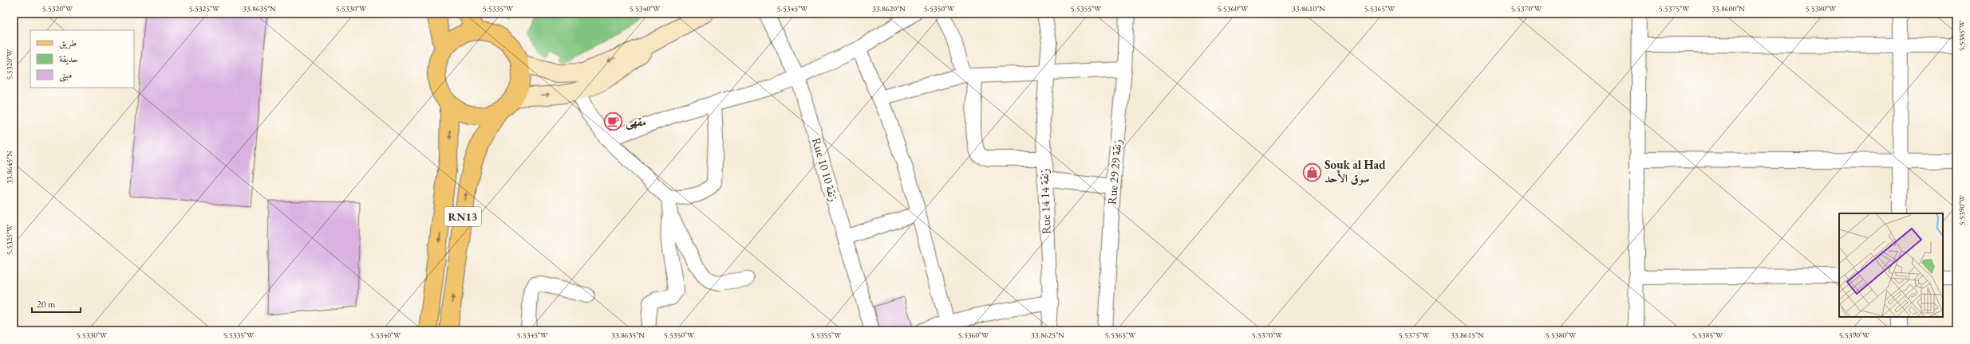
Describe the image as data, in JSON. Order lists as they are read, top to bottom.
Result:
{
  "streets": {
    "main road": ["RN13"],
    "street": ["Rue 10 زنقة 10", "Rue 29 زنقة 29", "Rue 14 زنقة 14"]
  },
  "places": {
    "cafe": ["مقهى"],
    "shop": ["Souk al Had سوق الأحد"]
  },
  "legend": ["طريق", "حديقة", "مبنى"],
  "scale_bar": "20 m",
  "coordinates": [
    "5.5320°W",
    "5.5325°W",
    "33.8635°N",
    "5.5330°W",
    "5.5335°W",
    "5.5340°W",
    "5.5345°W",
    "33.8620°N",
    "5.5350°W",
    "5.5355°W",
    "5.5360°W",
    "33.8610°N",
    "5.5365°W",
    "5.5370°W",
    "5.5375°W",
    "33.8600°N",
    "5.5380°W",
    "5.5385°W",
    "33.8645°N",
    "5.5390°W",
    "33.8625°N",
    "33.8615°N"
  ]
}
